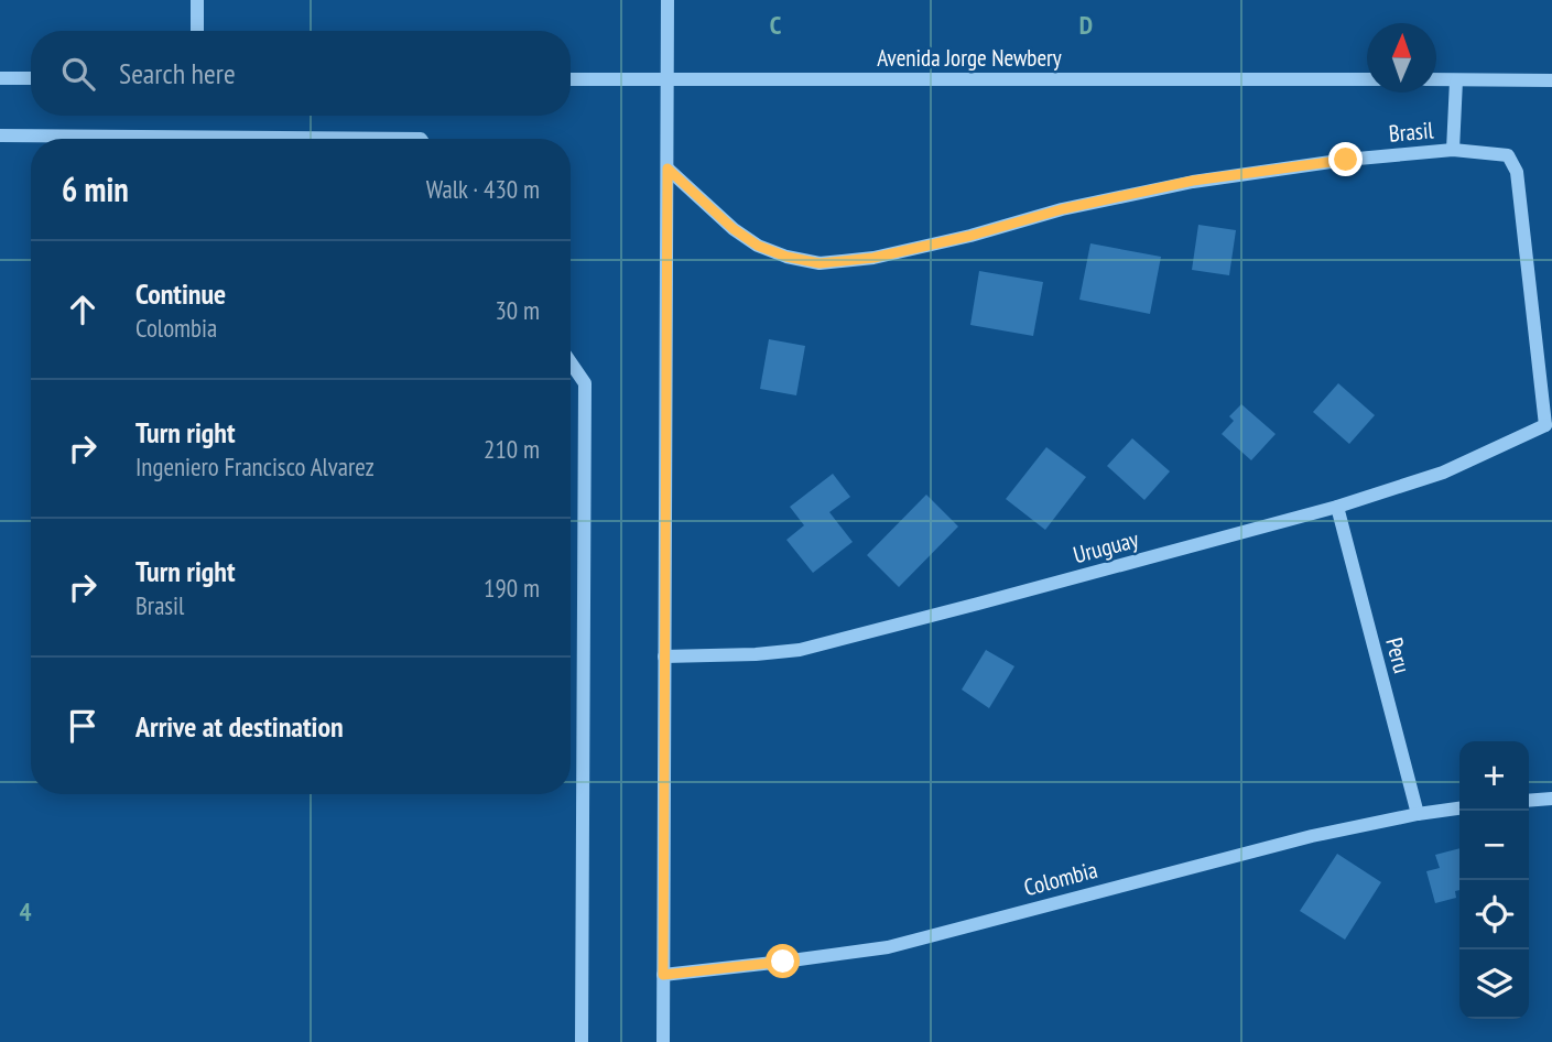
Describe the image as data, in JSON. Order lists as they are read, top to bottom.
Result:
{
  "streets": {
    "street": [
      "Avenida Jorge Newbery",
      "Brasil",
      "Uruguay",
      "Peru",
      "Colombia"
    ]
  },
  "crossings": [
    ["Brasil", "Uruguay"],
    ["Uruguay", "Peru"],
    ["Peru", "Colombia"]
  ],
  "north": "top",
  "page": {
    "search": "Search here",
    "heading": ["6 min", "Walk · 430 m"],
    "list": [
      ["Continue", "Colombia", "30 m"],
      ["Turn right", "Ingeniero Francisco Alvarez", "210 m"],
      ["Turn right", "Brasil", "190 m"],
      "Arrive at destination"
    ],
    "map_buttons": ["+", "−"]
  },
  "grid": {
    "columns": ["C", "D"],
    "rows": ["4"]
  }
}
